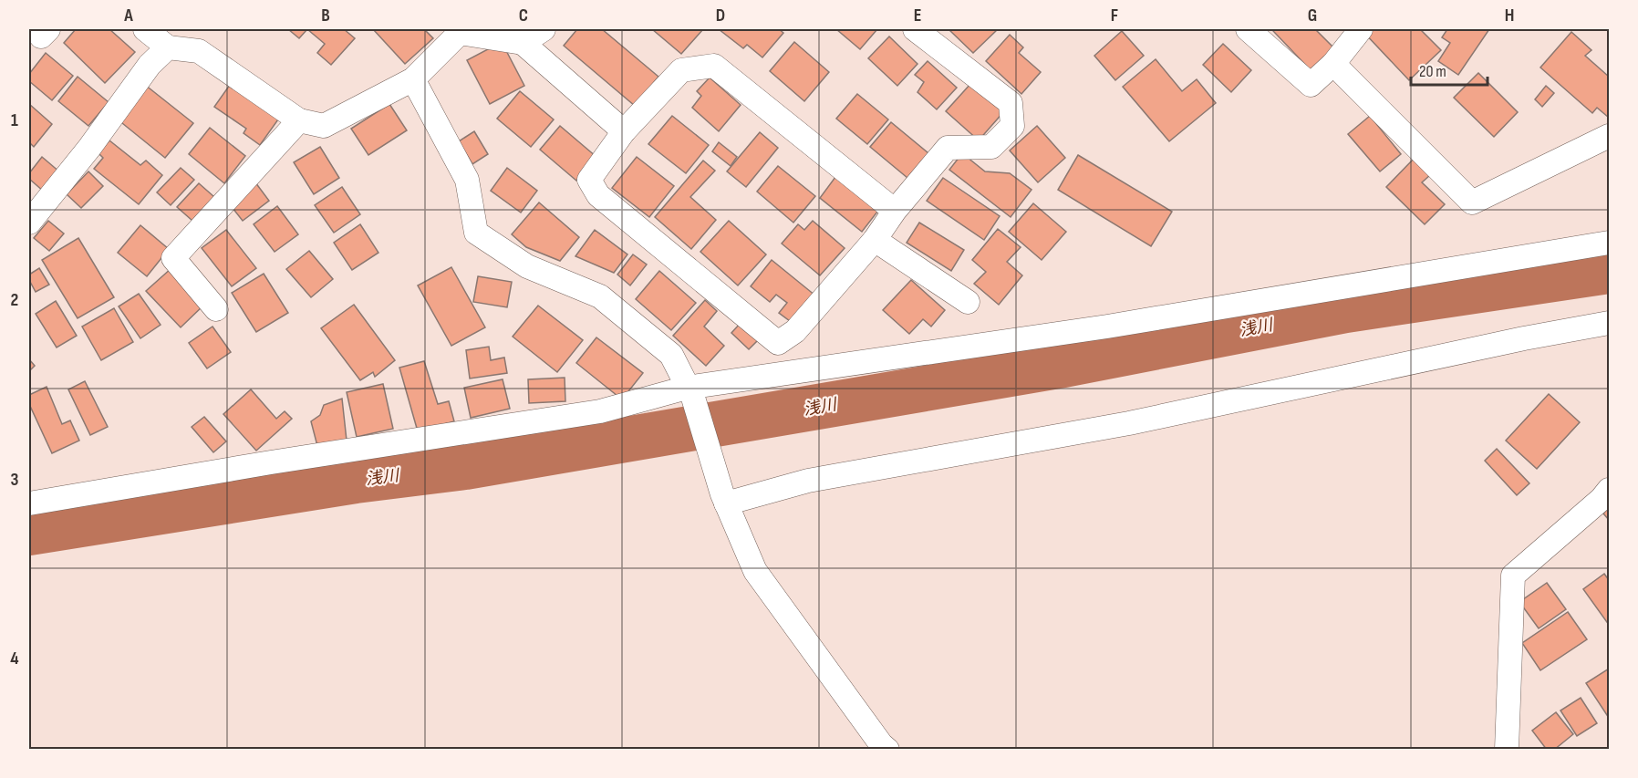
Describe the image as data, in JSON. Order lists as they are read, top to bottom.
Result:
{
  "water": ["浅川"],
  "scale_bar": "20 m",
  "grid": {
    "columns": [
      "A",
      "B",
      "C",
      "D",
      "E",
      "F",
      "G",
      "H"
    ],
    "rows": [
      "1",
      "2",
      "3",
      "4"
    ]
  }
}
